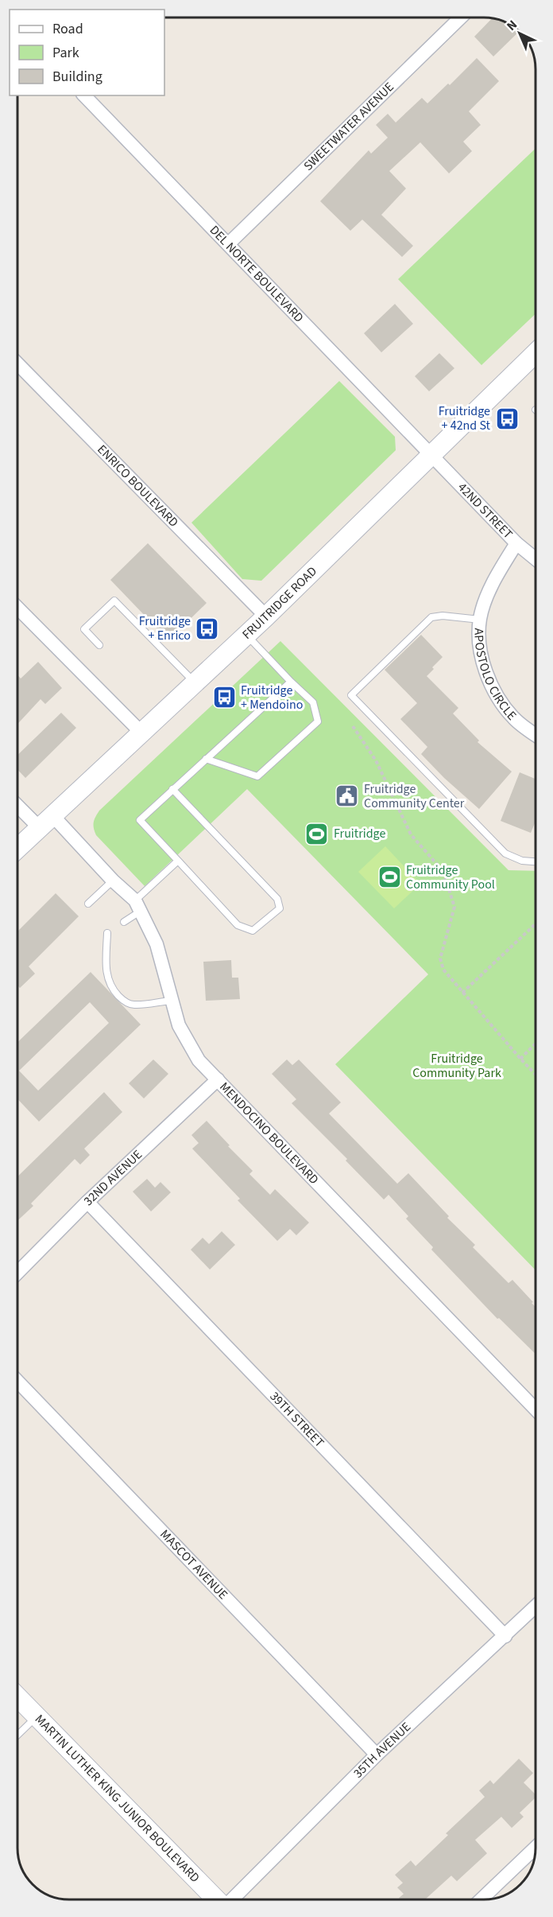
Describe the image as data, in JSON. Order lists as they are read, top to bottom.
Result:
{
  "streets": {
    "main road": ["FRUITRIDGE ROAD", "MARTIN LUTHER KING JUNIOR BOULEVARD"],
    "street": [
      "SWEETWATER AVENUE",
      "DEL NORTE BOULEVARD",
      "ENRICO BOULEVARD",
      "42ND STREET",
      "APOSTOLO CIRCLE",
      "MENDOCINO BOULEVARD",
      "32ND AVENUE",
      "39TH STREET",
      "MASCOT AVENUE",
      "35TH AVENUE"
    ]
  },
  "crossings": [
    ["SWEETWATER AVENUE", "DEL NORTE BOULEVARD"],
    ["DEL NORTE BOULEVARD", "42ND STREET"],
    ["DEL NORTE BOULEVARD", "FRUITRIDGE ROAD"],
    ["ENRICO BOULEVARD", "FRUITRIDGE ROAD"],
    ["42ND STREET", "FRUITRIDGE ROAD"],
    ["42ND STREET", "APOSTOLO CIRCLE"],
    ["FRUITRIDGE ROAD", "MENDOCINO BOULEVARD"],
    ["MENDOCINO BOULEVARD", "32ND AVENUE"],
    ["32ND AVENUE", "39TH STREET"],
    ["39TH STREET", "35TH AVENUE"],
    ["MASCOT AVENUE", "35TH AVENUE"]
  ],
  "parks": ["Fruitridge Community Park"],
  "places": {
    "bus stop": ["Fruitridge + 42nd St", "Fruitridge + Enrico", "Fruitridge + Mendoino"],
    "public building": ["Fruitridge Community Center"],
    "sports": ["Fruitridge", "Fruitridge Community Pool"]
  },
  "legend": ["Road", "Park", "Building"],
  "north": "top left"
}
